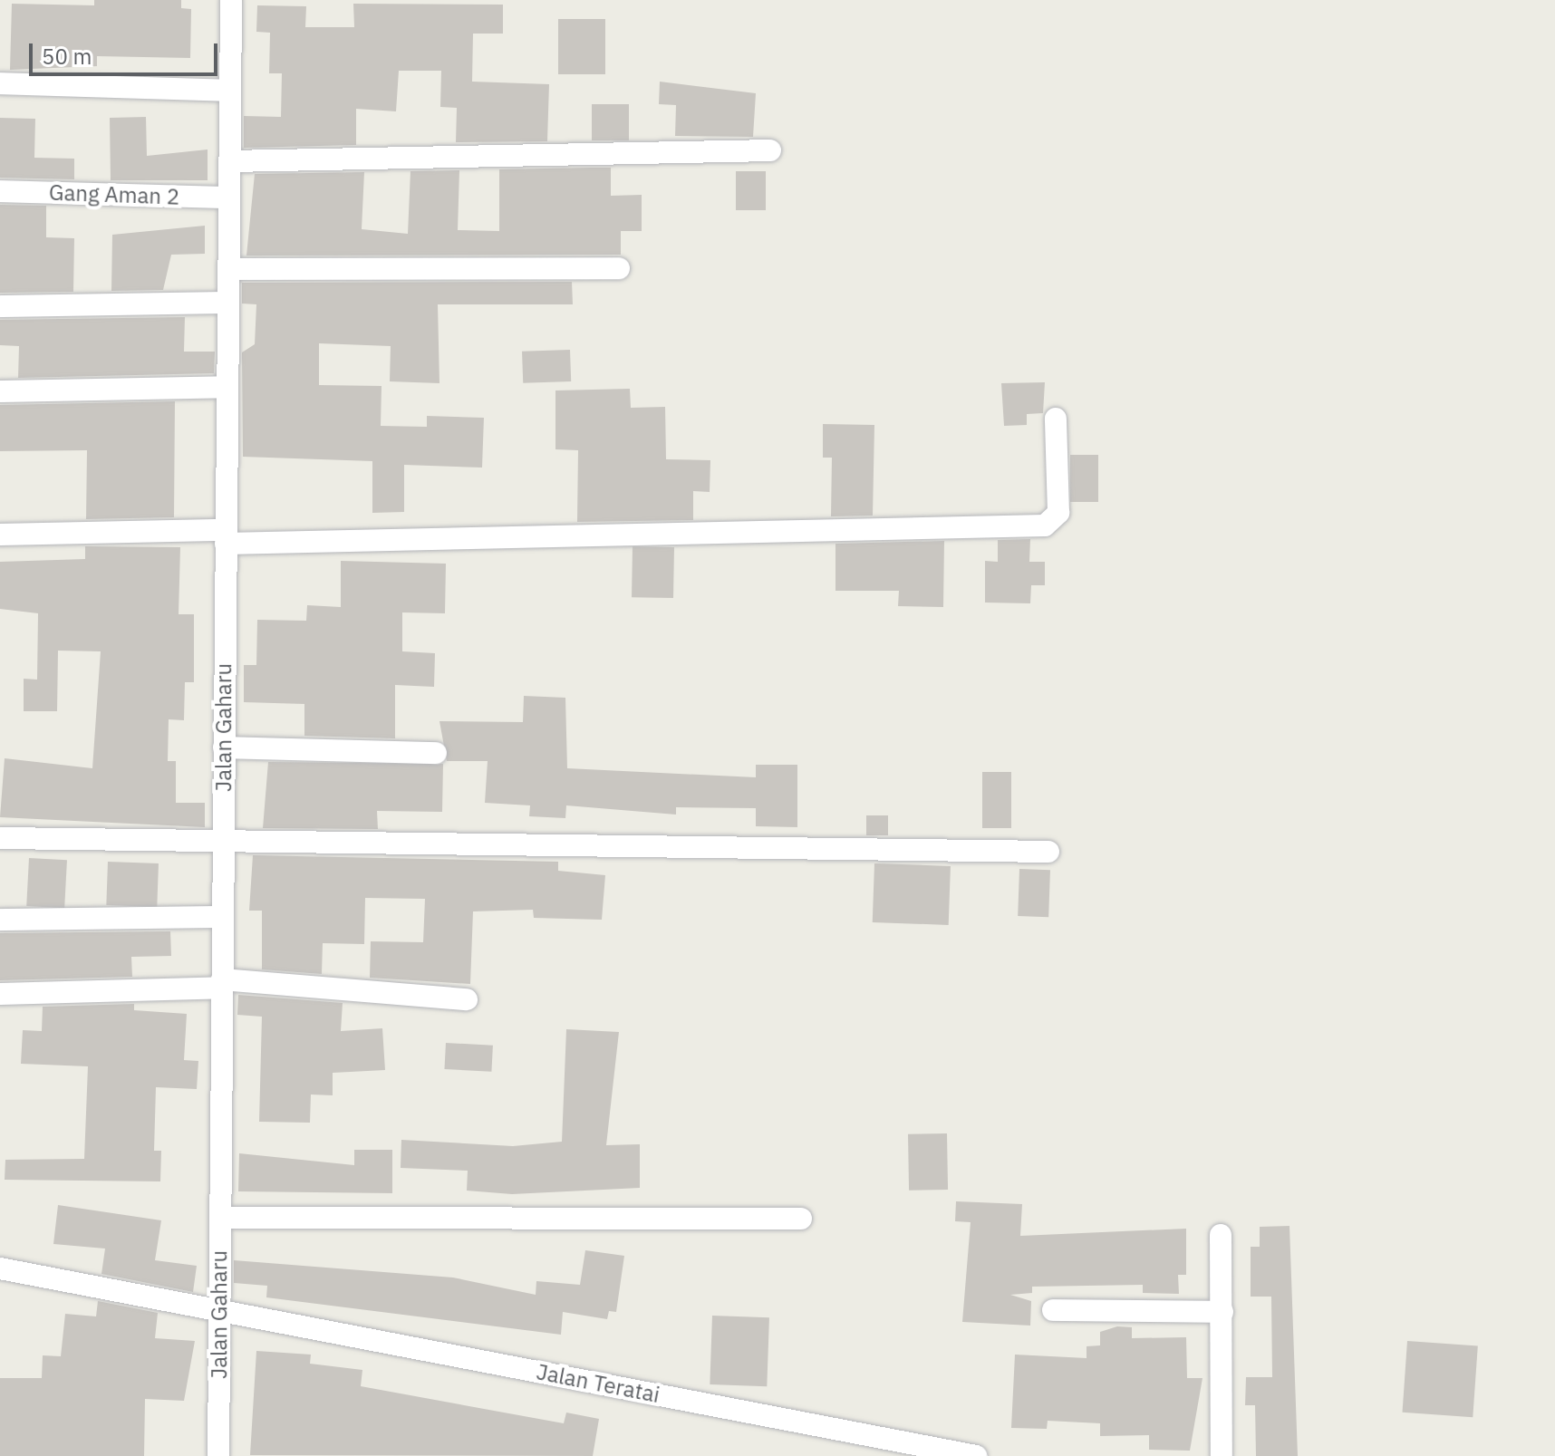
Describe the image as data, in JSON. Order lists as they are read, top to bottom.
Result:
{
  "streets": {
    "street": ["Gang Aman 2", "Jalan Gaharu", "Jalan Teratai"]
  },
  "crossings": [
    ["Gang Aman 2", "Jalan Gaharu"],
    ["Jalan Gaharu", "Jalan Teratai"]
  ],
  "scale_bar": "50 m"
}
